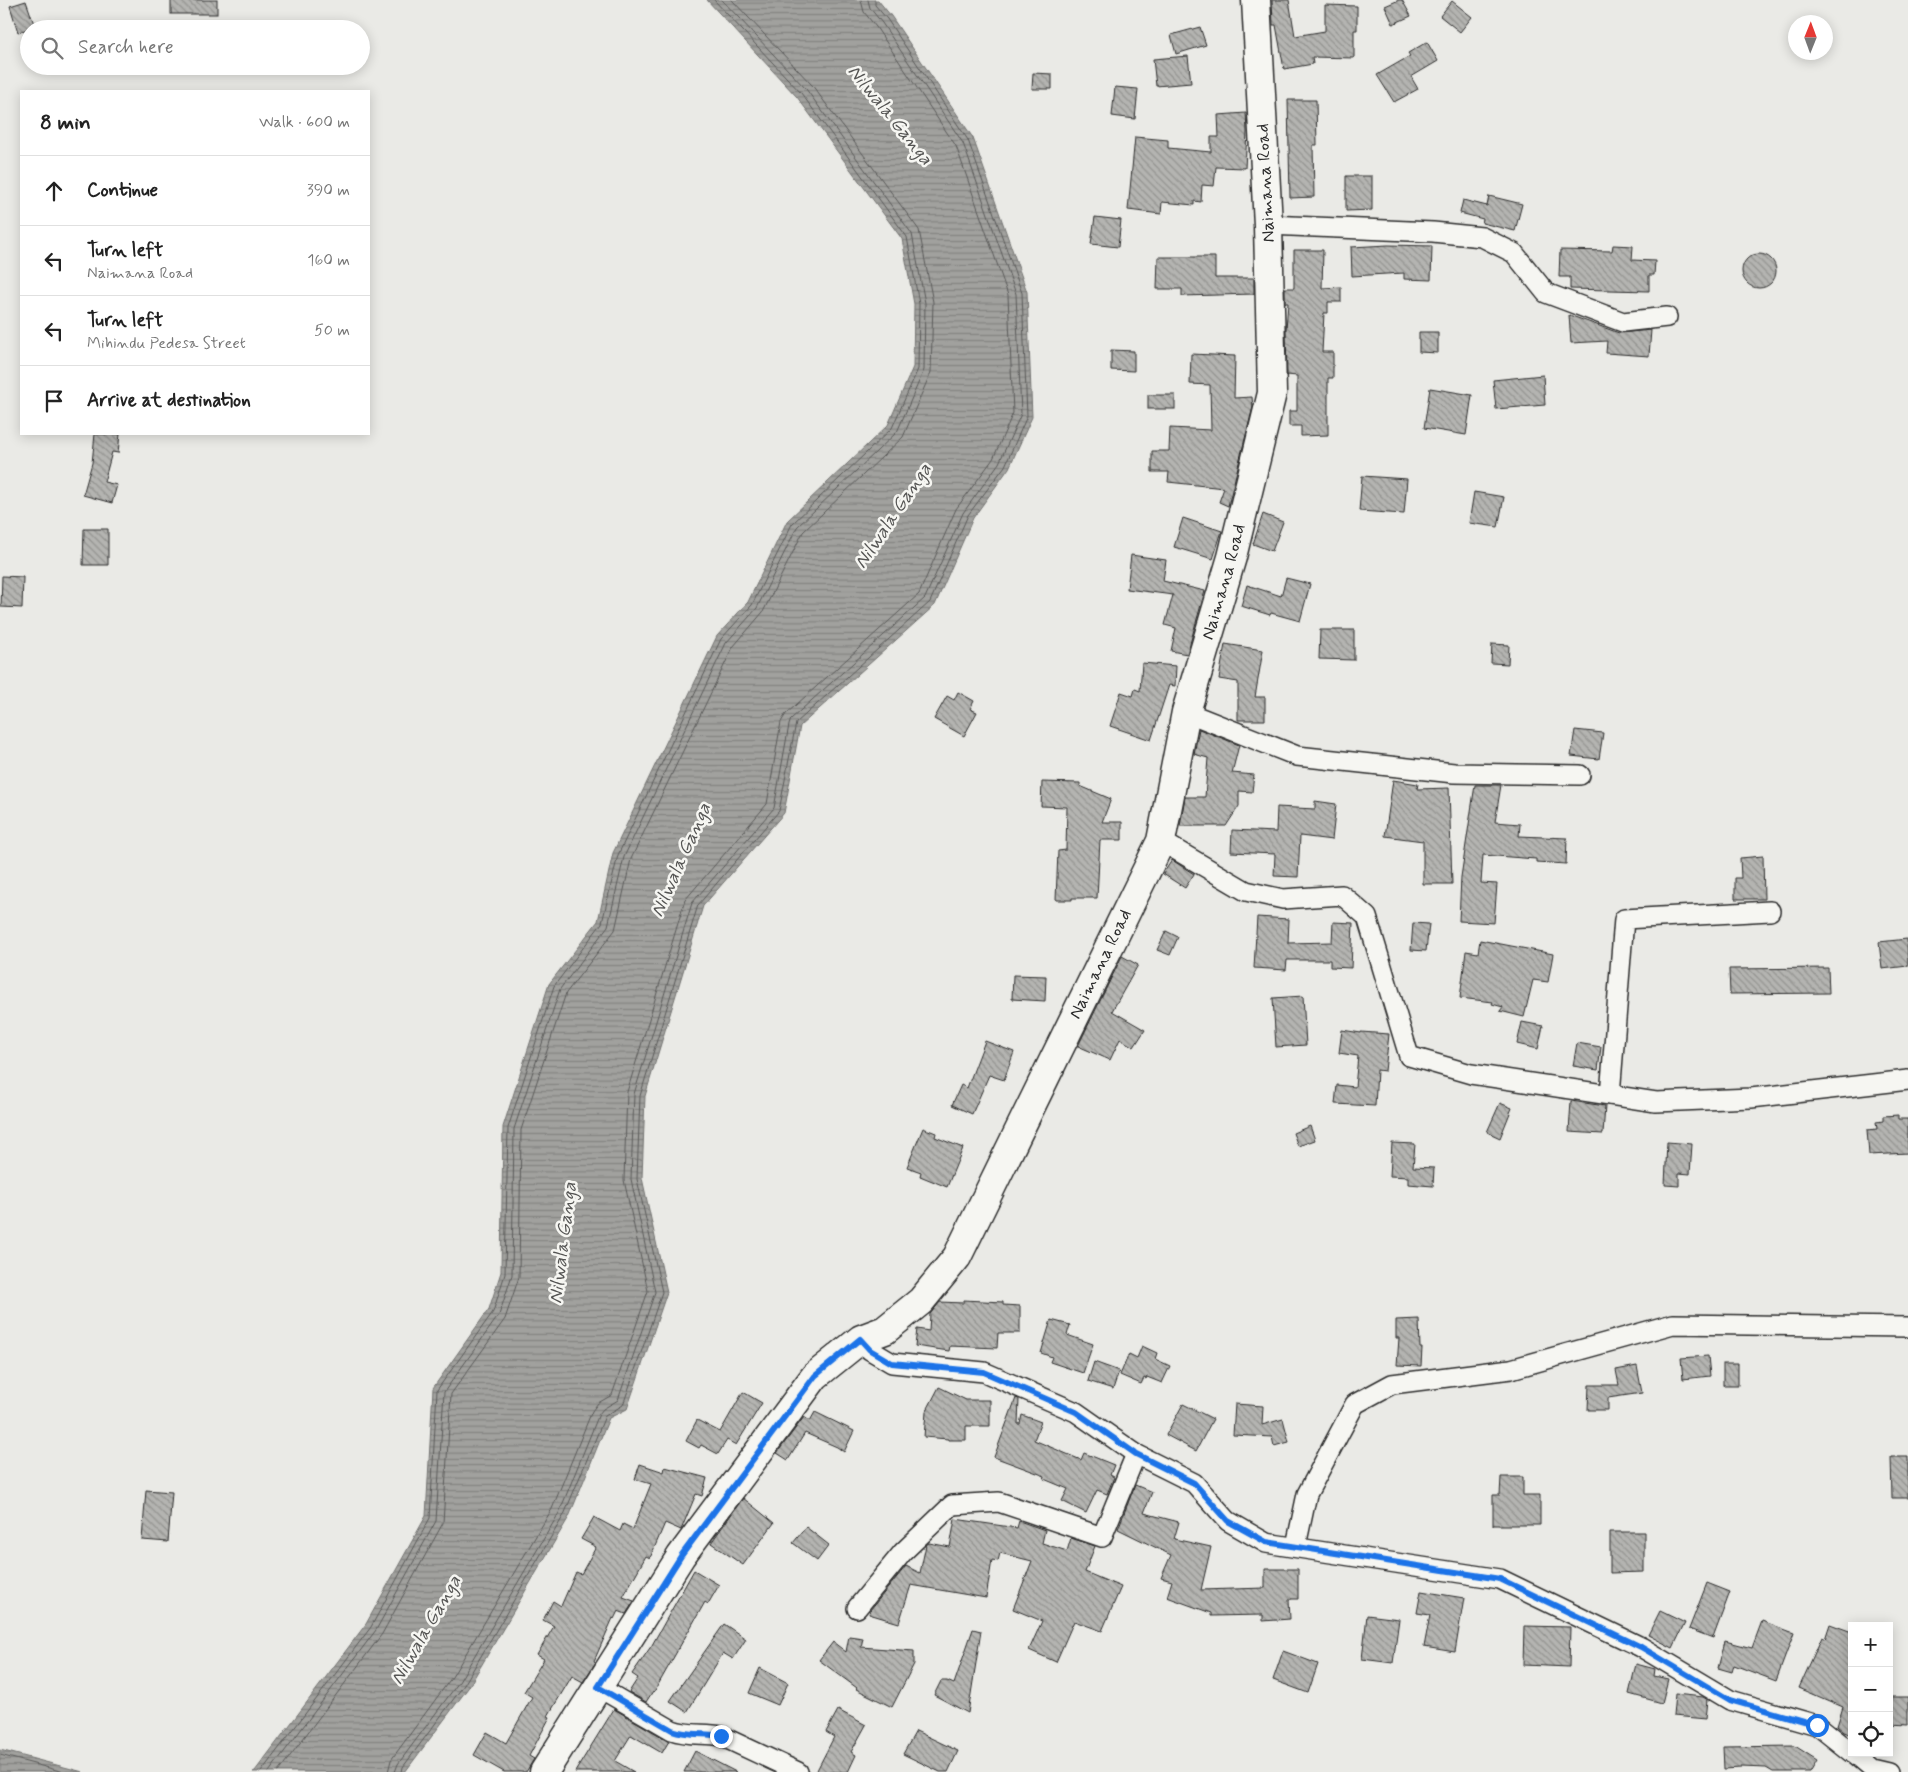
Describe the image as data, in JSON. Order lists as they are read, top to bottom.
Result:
{
  "streets": {
    "street": ["Naimana Road"]
  },
  "water": ["Nilwala Ganga"],
  "north": "top",
  "page": {
    "search": "Search here",
    "heading": ["8 min", "Walk · 600 m"],
    "list": [
      ["Continue", "390 m"],
      ["Turn left", "Naimana Road", "160 m"],
      ["Turn left", "Mihindu Pedesa Street", "50 m"],
      "Arrive at destination"
    ],
    "map_buttons": ["+", "−"]
  }
}
